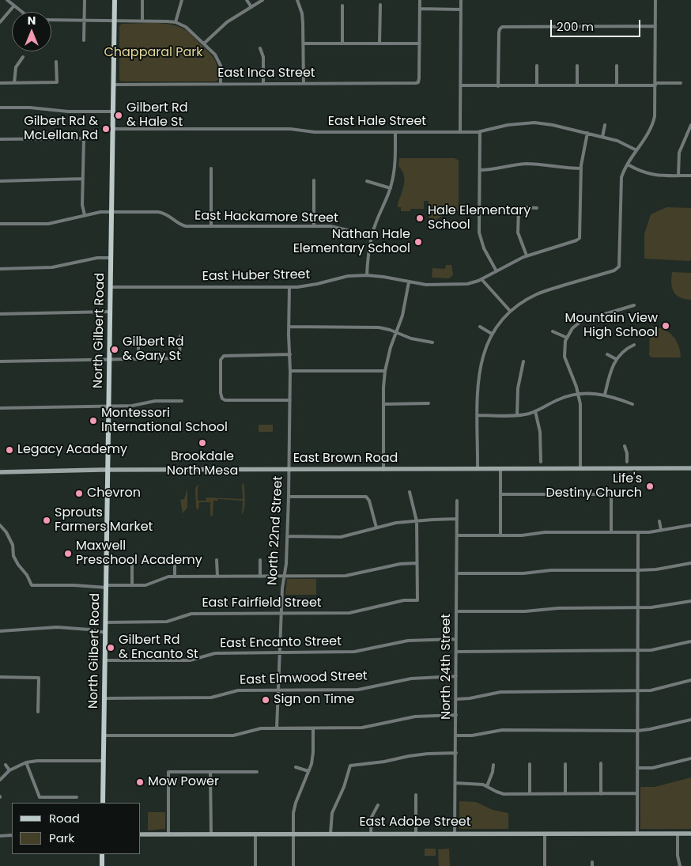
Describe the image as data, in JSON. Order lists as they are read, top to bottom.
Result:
{
  "streets": {
    "main road": ["North Gilbert Road", "East Brown Road", "East Adobe Street"],
    "street": [
      "East Inca Street",
      "East Hale Street",
      "East Hackamore Street",
      "East Huber Street",
      "North 22nd Street",
      "East Fairfield Street",
      "East Encanto Street",
      "North 24th Street",
      "East Elmwood Street"
    ]
  },
  "crossings": [
    ["East Inca Street", "North Gilbert Road"],
    ["East Hale Street", "North Gilbert Road"],
    ["East Hackamore Street", "North Gilbert Road"],
    ["East Huber Street", "North Gilbert Road"],
    ["East Huber Street", "North 22nd Street"],
    ["North Gilbert Road", "East Brown Road"],
    ["North Gilbert Road", "East Fairfield Street"],
    ["North Gilbert Road", "East Encanto Street"],
    ["North Gilbert Road", "East Elmwood Street"],
    ["East Brown Road", "North 22nd Street"],
    ["North 22nd Street", "East Fairfield Street"],
    ["North 22nd Street", "East Encanto Street"],
    ["North 22nd Street", "East Elmwood Street"],
    ["East Encanto Street", "North 24th Street"],
    ["North 24th Street", "East Elmwood Street"],
    ["North 24th Street", "East Adobe Street"]
  ],
  "parks": ["Chapparal Park"],
  "places": [
    "Gilbert Rd & Hale St",
    "Gilbert Rd & McLellan Rd",
    "Hale Elementary School",
    "Nathan Hale Elementary School",
    "Mountain View High School",
    "Gilbert Rd & Gary St",
    "Montessori International School",
    "Brookdale North Mesa",
    "Legacy Academy",
    "Life's Destiny Church",
    "Chevron",
    "Sprouts Farmers Market",
    "Maxwell Preschool Academy",
    "Gilbert Rd & Encanto St",
    "Sign on Time",
    "Mow Power"
  ],
  "legend": ["Road", "Park"],
  "scale_bar": "200 m",
  "north": "top"
}
